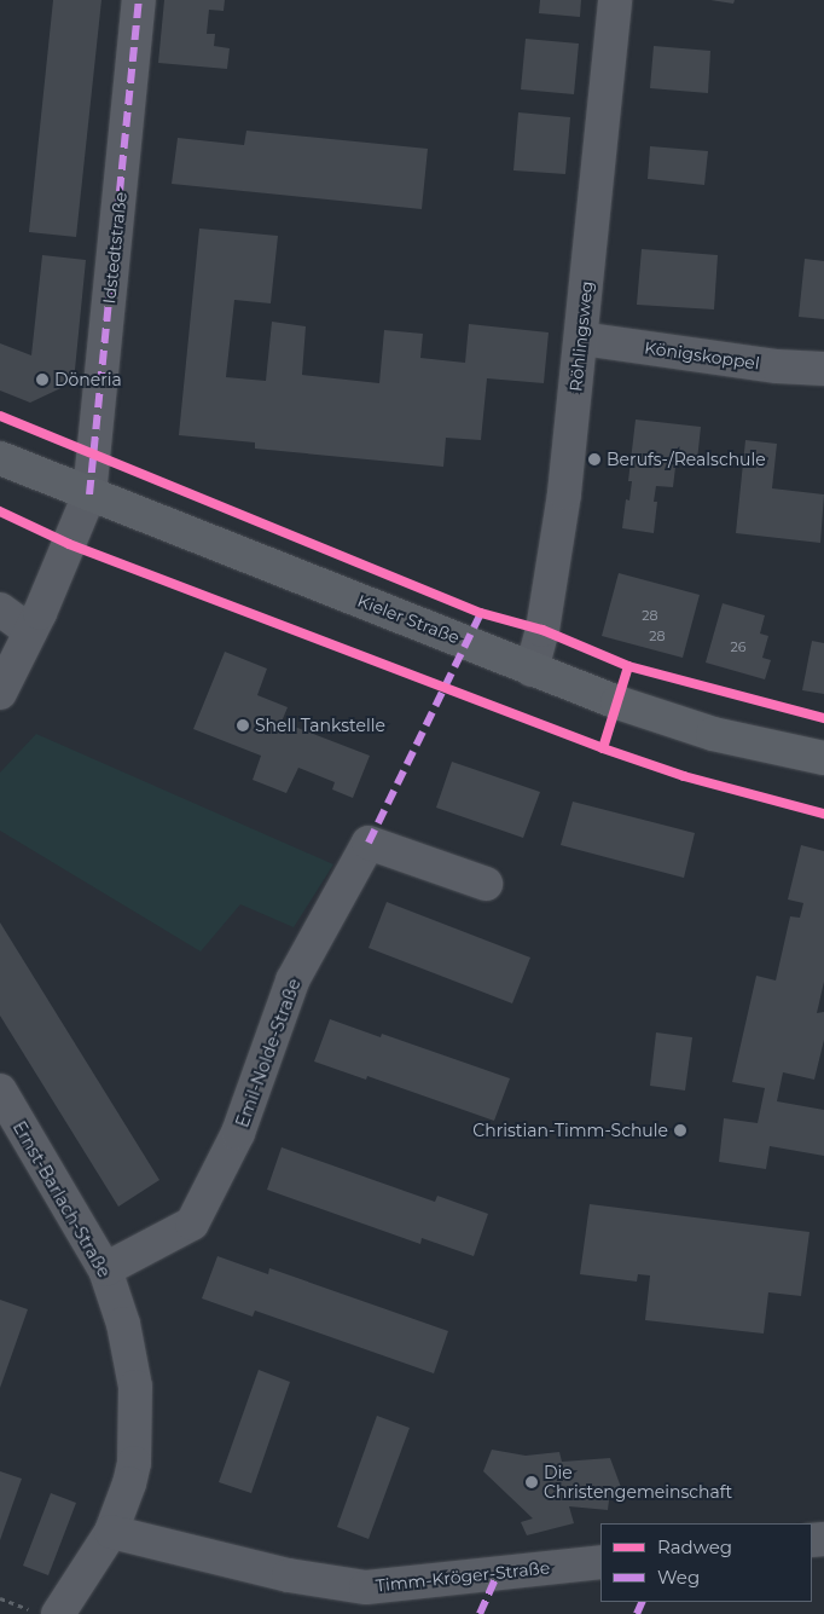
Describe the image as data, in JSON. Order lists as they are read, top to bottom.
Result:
{
  "streets": {
    "main road": ["Kieler Straße"],
    "street": [
      "Idstedtstraße",
      "Röhlingsweg",
      "Königskoppel",
      "Emil-Nolde-Straße",
      "Ernst-Barlach-Straße",
      "Timm-Kröger-Straße"
    ]
  },
  "crossings": [
    ["Idstedtstraße", "Kieler Straße"],
    ["Röhlingsweg", "Königskoppel"],
    ["Röhlingsweg", "Kieler Straße"],
    ["Emil-Nolde-Straße", "Ernst-Barlach-Straße"],
    ["Ernst-Barlach-Straße", "Timm-Kröger-Straße"]
  ],
  "places": [
    "Döneria",
    "Berufs-/Realschule",
    "Shell Tankstelle",
    "Christian-Timm-Schule",
    "Die Christengemeinschaft"
  ],
  "house_numbers": ["28", "28", "26"],
  "legend": ["Radweg", "Weg"]
}
